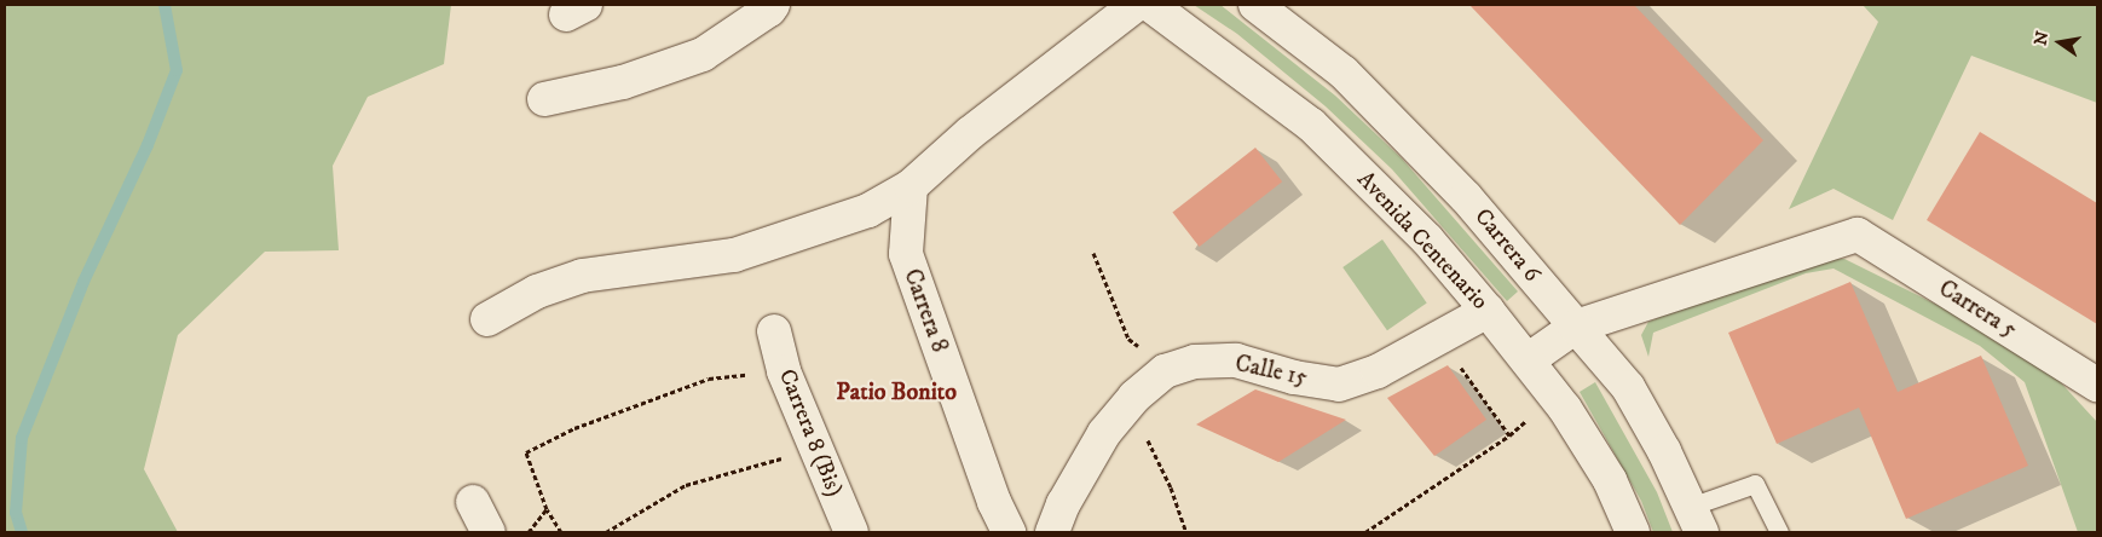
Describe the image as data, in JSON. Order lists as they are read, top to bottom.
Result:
{
  "streets": {
    "street": [
      "Avenida Centenario",
      "Carrera 6",
      "Carrera 5",
      "Carrera 8",
      "Calle 15",
      "Carrera 8 (Bis)"
    ]
  },
  "crossings": [
    ["Avenida Centenario", "Calle 15"],
    ["Carrera 6", "Carrera 5"]
  ],
  "districts": ["Patio Bonito"],
  "north": "left"
}
